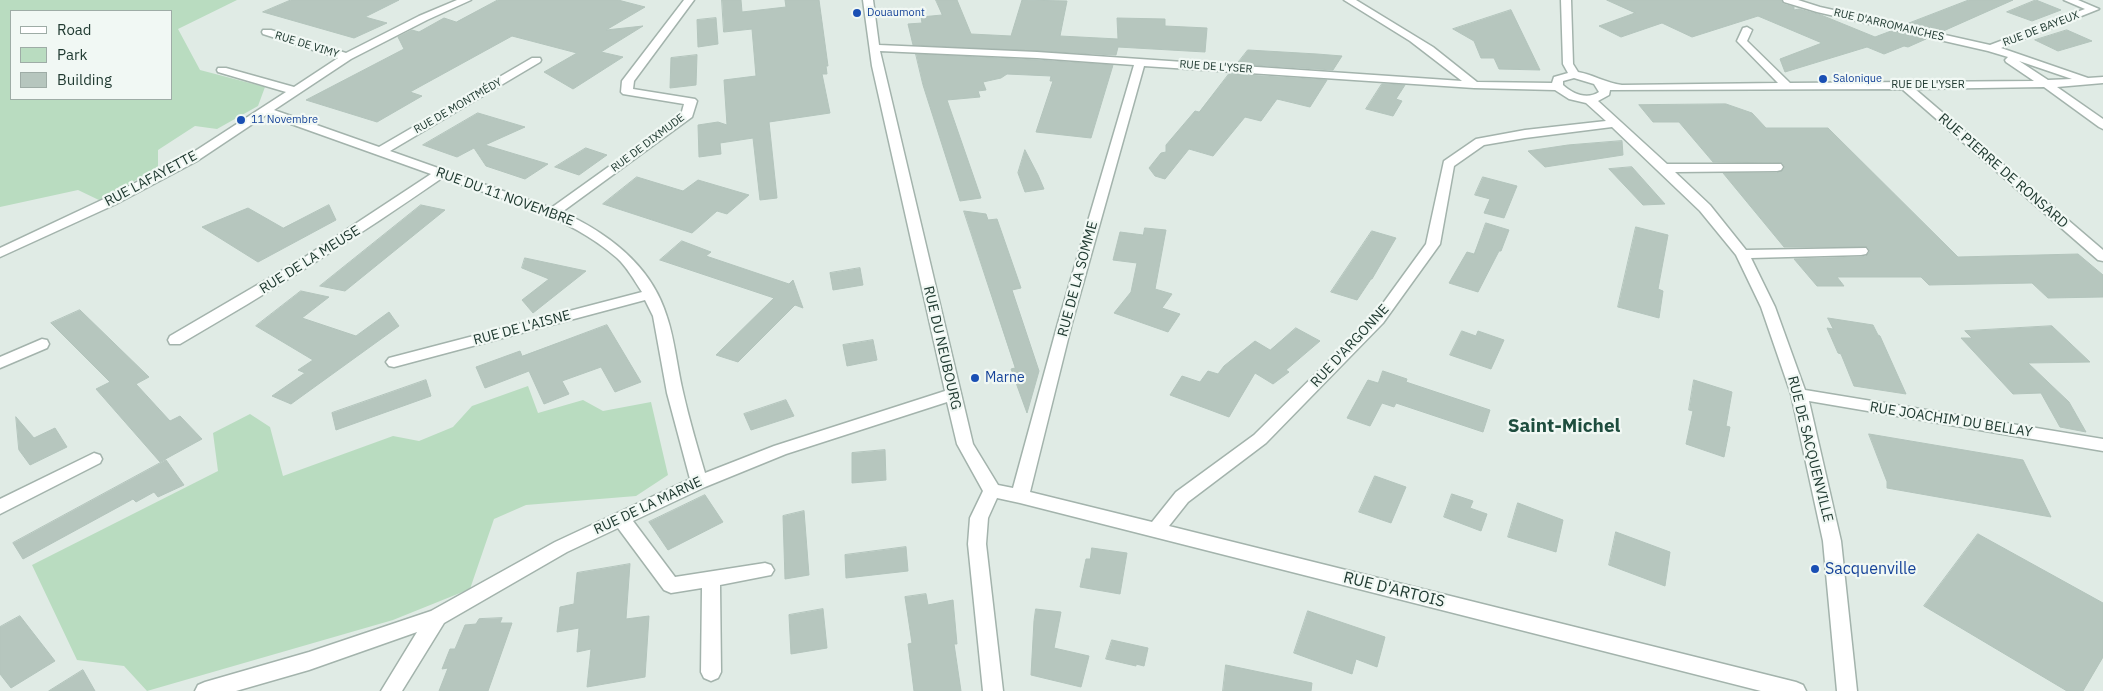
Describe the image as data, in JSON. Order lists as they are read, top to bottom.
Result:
{
  "streets": {
    "street": [
      "RUE D'ARROMANCHES",
      "RUE DE BAYEUX",
      "RUE DE VIMY",
      "RUE DE L'YSER",
      "RUE DE MONTMÉDY",
      "RUE DE DIXMUDE",
      "RUE PIERRE DE RONSARD",
      "RUE LAFAYETTE",
      "RUE DU 11 NOVEMBRE",
      "RUE DE LA MEUSE",
      "RUE DE LA SOMME",
      "RUE DE L'AISNE",
      "RUE D'ARGONNE",
      "RUE DU NEUBOURG",
      "RUE JOACHIM DU BELLAY",
      "RUE DE SACQUENVILLE",
      "RUE DE LA MARNE",
      "RUE D'ARTOIS"
    ]
  },
  "crossings": [
    ["RUE D'ARROMANCHES", "RUE DE BAYEUX"],
    ["RUE DE VIMY", "RUE LAFAYETTE"],
    ["RUE DE L'YSER", "RUE PIERRE DE RONSARD"],
    ["RUE DE L'YSER", "RUE DE LA SOMME"],
    ["RUE DE L'YSER", "RUE DU NEUBOURG"],
    ["RUE DE MONTMÉDY", "RUE DU 11 NOVEMBRE"],
    ["RUE DE DIXMUDE", "RUE DU 11 NOVEMBRE"],
    ["RUE LAFAYETTE", "RUE DU 11 NOVEMBRE"],
    ["RUE DU 11 NOVEMBRE", "RUE DE LA MEUSE"],
    ["RUE DU 11 NOVEMBRE", "RUE DE L'AISNE"],
    ["RUE DU 11 NOVEMBRE", "RUE DE LA MARNE"],
    ["RUE DE LA SOMME", "RUE D'ARTOIS"],
    ["RUE D'ARGONNE", "RUE DE SACQUENVILLE"],
    ["RUE D'ARGONNE", "RUE D'ARTOIS"],
    ["RUE DU NEUBOURG", "RUE DE LA MARNE"],
    ["RUE DU NEUBOURG", "RUE D'ARTOIS"],
    ["RUE JOACHIM DU BELLAY", "RUE DE SACQUENVILLE"]
  ],
  "districts": ["Saint-Michel"],
  "places": [
    "Douaumont",
    "Salonique",
    "11 Novembre",
    "Marne",
    "Sacquenville"
  ],
  "legend": ["Road", "Park", "Building"]
}
